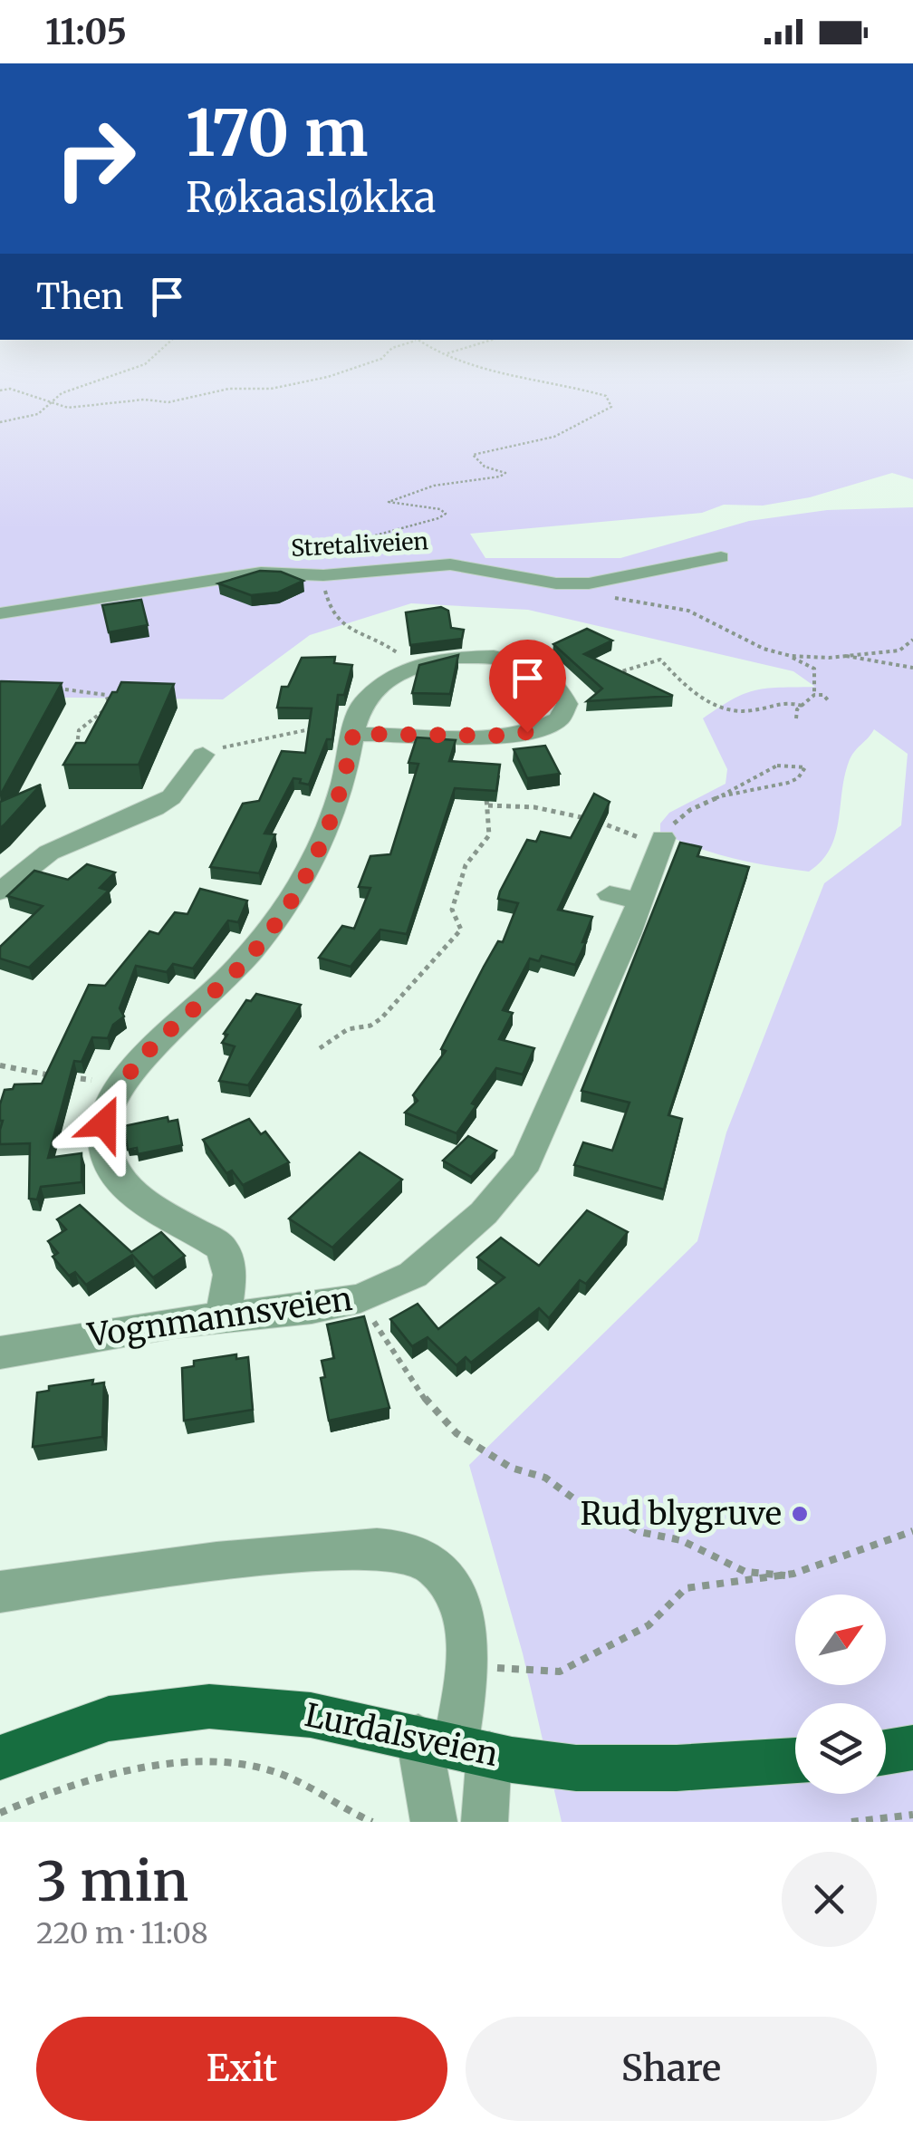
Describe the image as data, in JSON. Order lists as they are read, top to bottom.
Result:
{
  "streets": {
    "main road": ["Lurdalsveien"],
    "street": ["Stretaliveien", "Vognmannsveien"]
  },
  "places": ["Rud blygruve"],
  "north": "top right",
  "page": {
    "status": "11:05",
    "turn": ["170 m", "Røkaasløkka"],
    "then": "Then",
    "heading": ["3 min", "220 m · 11:08"],
    "buttons": ["Exit", "Share"]
  }
}
